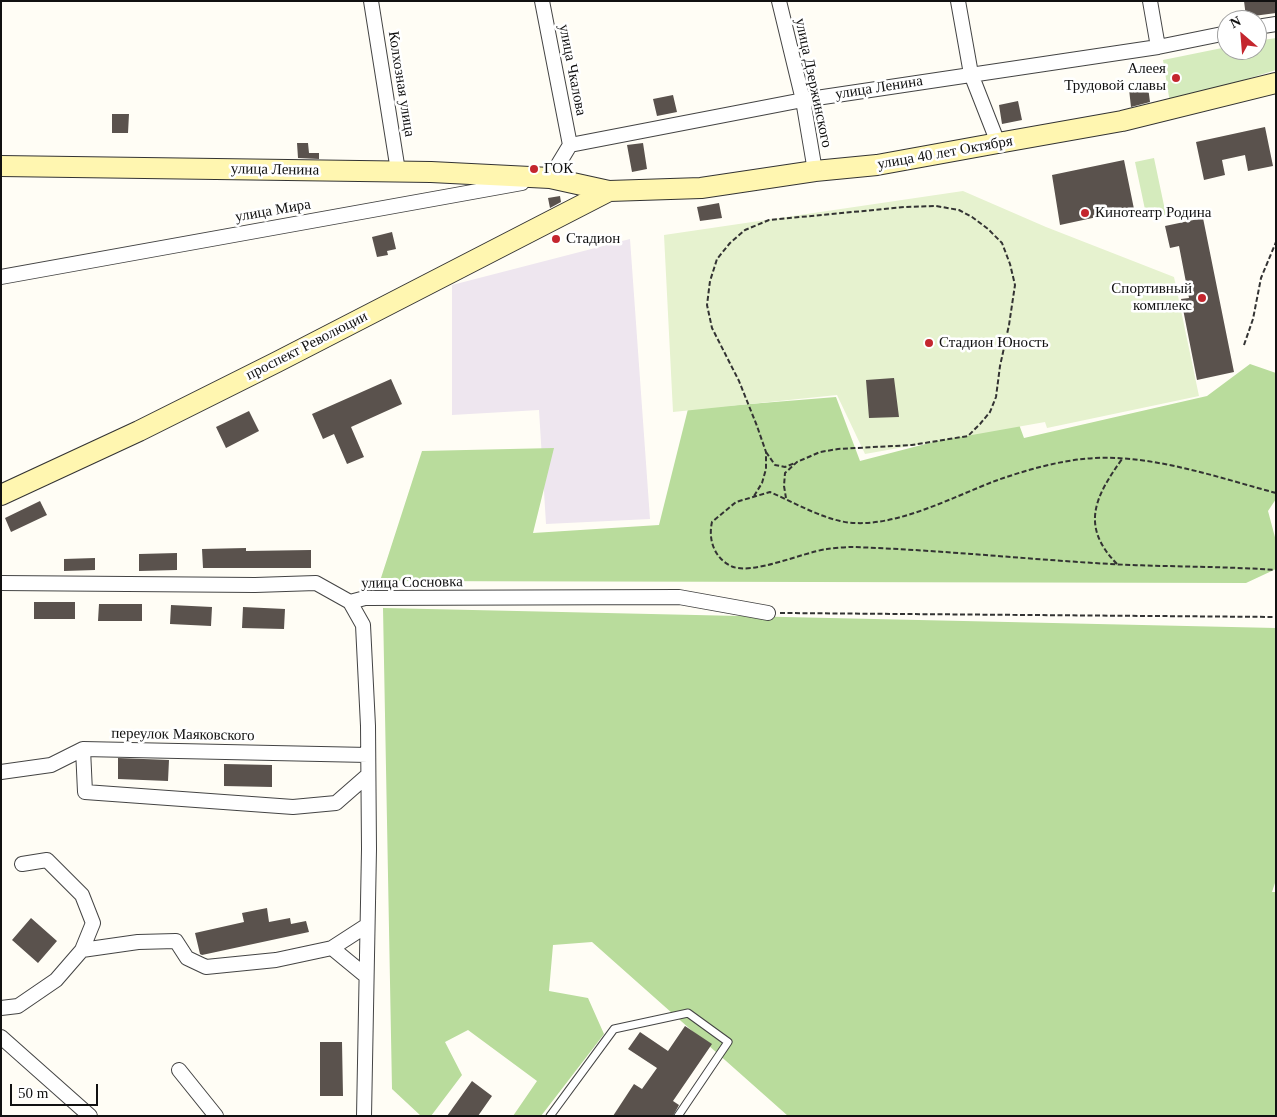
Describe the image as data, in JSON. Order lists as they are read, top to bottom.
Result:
{
  "streets": {
    "street": [
      "улица Чкалова",
      "улица Дзержинского",
      "Колхозная улица",
      "улица Ленина",
      "улица 40 лет Октября",
      "улица Мира",
      "проспект Революции",
      "улица Сосновка",
      "переулок Маяковского"
    ]
  },
  "crossings": [
    ["улица Чкалова", "улица Ленина"],
    ["улица Дзержинского", "улица Ленина"],
    ["улица Дзержинского", "улица 40 лет Октября"],
    ["Колхозная улица", "улица Ленина"],
    ["улица Ленина", "улица 40 лет Октября"],
    ["улица Ленина", "улица Мира"],
    ["улица Ленина", "проспект Революции"],
    ["улица 40 лет Октября", "проспект Революции"]
  ],
  "places": [
    "Алеея Трудовой славы",
    "ГОК",
    "Кинотеатр Родина",
    "Стадион",
    "Спортивный комплекс",
    "Стадион Юность"
  ],
  "scale_bar": "50 m",
  "north": "top left"
}
